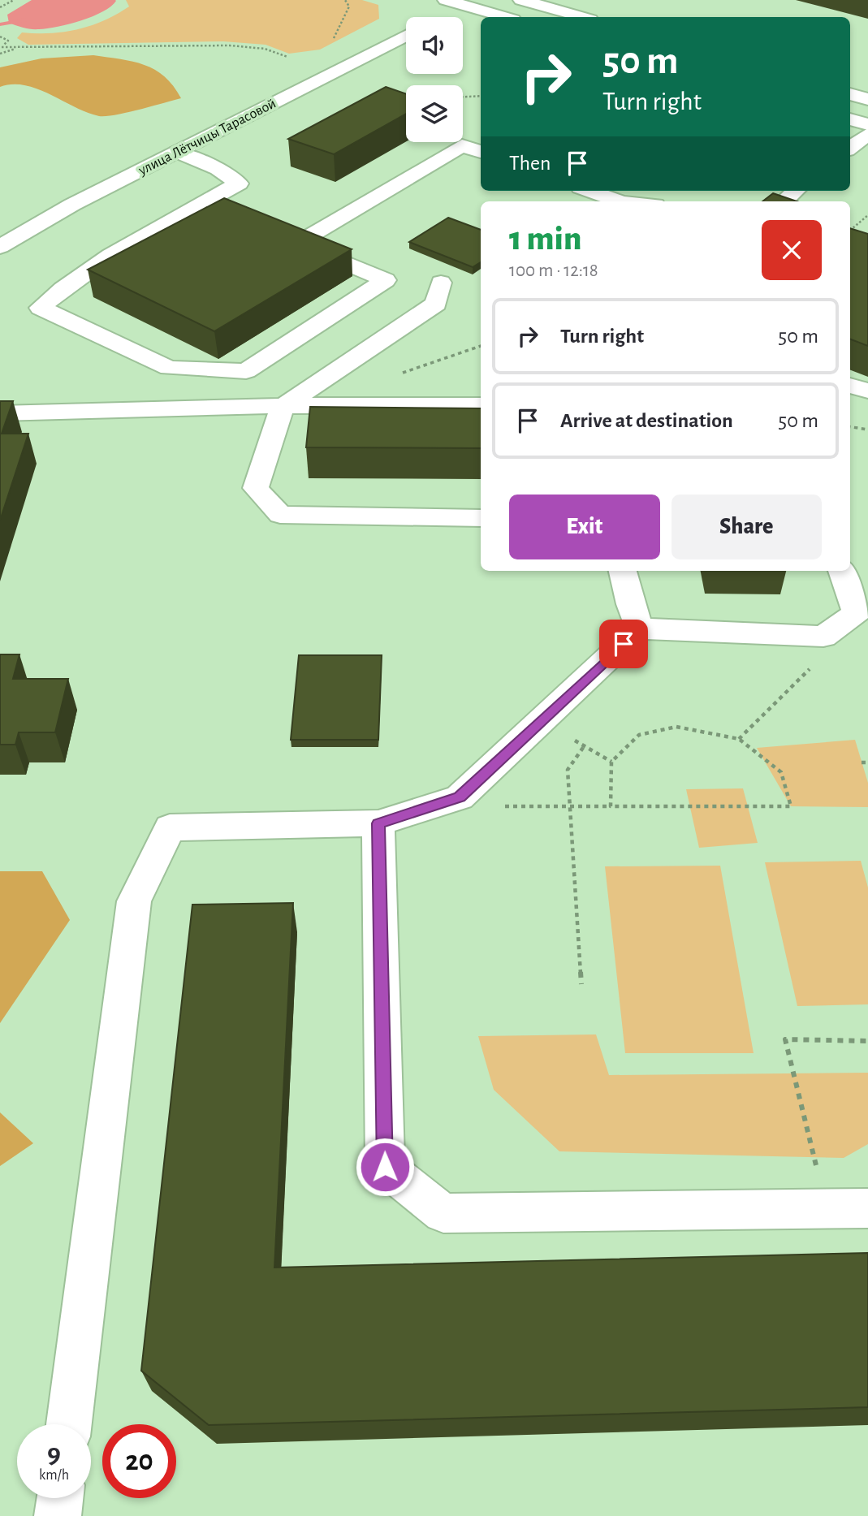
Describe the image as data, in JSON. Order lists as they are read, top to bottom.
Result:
{
  "streets": {
    "main road": ["улица Лётчицы Тарасовой"]
  },
  "page": {
    "turn": ["50 m", "Turn right"],
    "then": "Then",
    "heading": ["1 min", "100 m · 12:18"],
    "list": [
      {
        "name": "Turn right",
        "value": "50 m"
      },
      {
        "name": "Arrive at destination",
        "value": "50 m"
      }
    ],
    "buttons": ["Exit", "Share"],
    "speed": "9 km/h",
    "limit": "20"
  }
}
